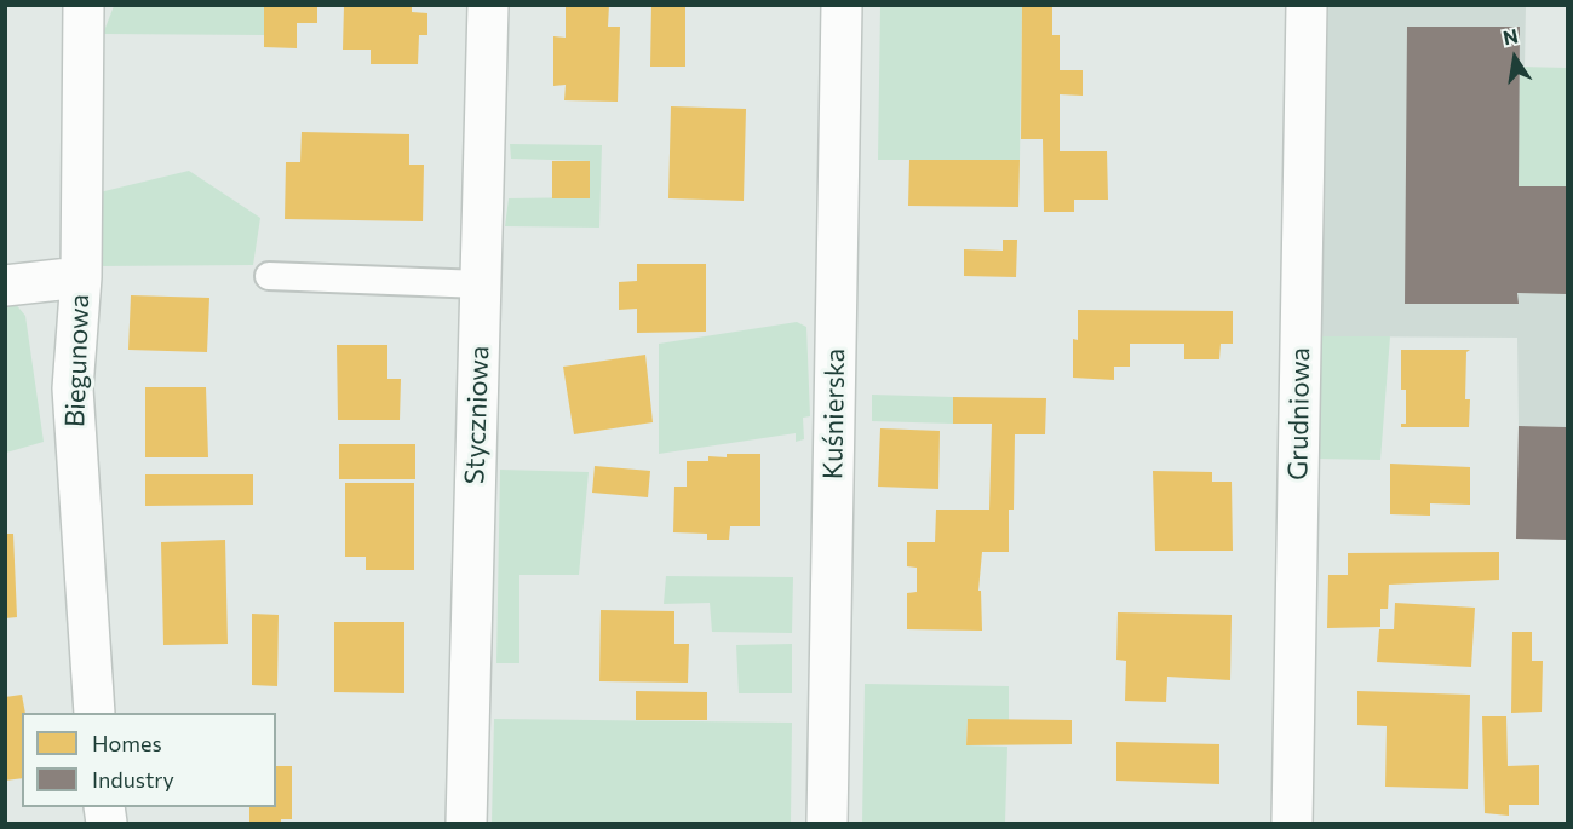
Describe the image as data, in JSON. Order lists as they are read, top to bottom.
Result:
{
  "streets": {
    "street": [
      "Biegunowa",
      "Kuśnierska",
      "Grudniowa",
      "Styczniowa"
    ]
  },
  "legend": ["Homes", "Industry"],
  "north": "top"
}
